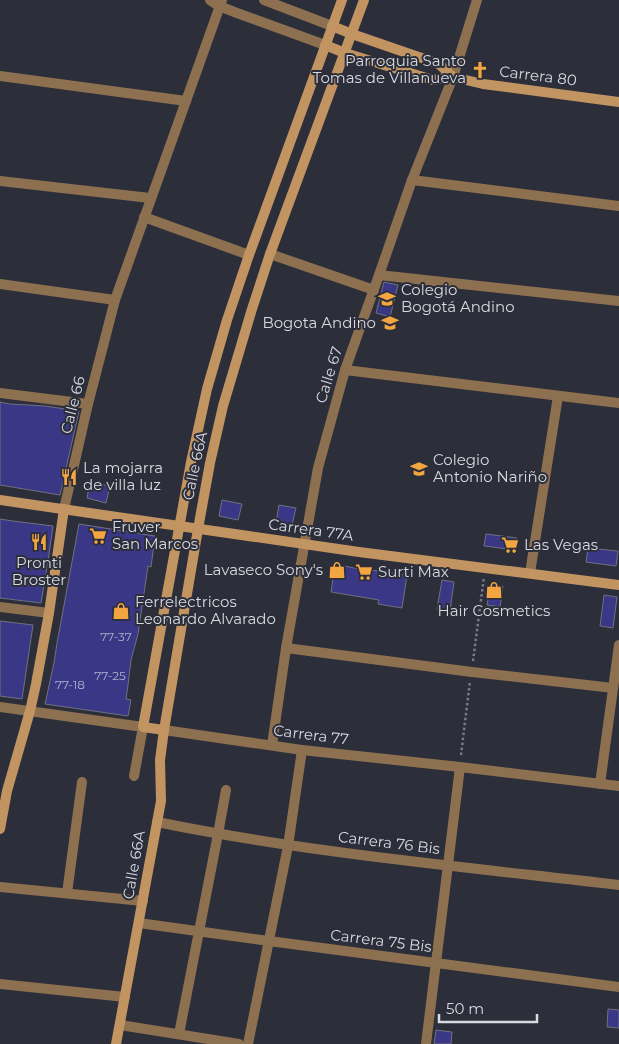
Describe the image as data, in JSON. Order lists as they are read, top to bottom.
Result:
{
  "streets": {
    "street": [
      "Carrera 80",
      "Calle 67",
      "Calle 66",
      "Calle 66A",
      "Carrera 77A",
      "Carrera 77",
      "Carrera 76 Bis",
      "Carrera 75 Bis"
    ]
  },
  "crossings": [
    ["Carrera 80", "Calle 67"],
    ["Carrera 80", "Calle 66"],
    ["Carrera 80", "Calle 66A"],
    ["Calle 67", "Carrera 77A"],
    ["Calle 67", "Carrera 77"],
    ["Calle 66", "Carrera 77A"],
    ["Calle 66", "Carrera 77"],
    ["Calle 66A", "Carrera 77A"],
    ["Calle 66A", "Carrera 77"],
    ["Calle 66A", "Carrera 76 Bis"],
    ["Calle 66A", "Carrera 75 Bis"]
  ],
  "places": {
    "church": ["Parroquia Santo Tomas de Villanueva"],
    "school or university": ["Colegio Bogotá Andino", "Bogota Andino", "Colegio Antonio Nariño"],
    "restaurant": ["La mojarra de villa luz", "Pronti Broster"],
    "supermarket": ["Fruver San Marcos", "Las Vegas", "Surti Max"],
    "shop": ["Lavaseco Sony's", "Hair Cosmetics", "Ferrelectricos Leonardo Alvarado"]
  },
  "house_numbers": ["77-37", "77-25", "77-18"],
  "scale_bar": "50 m"
}
